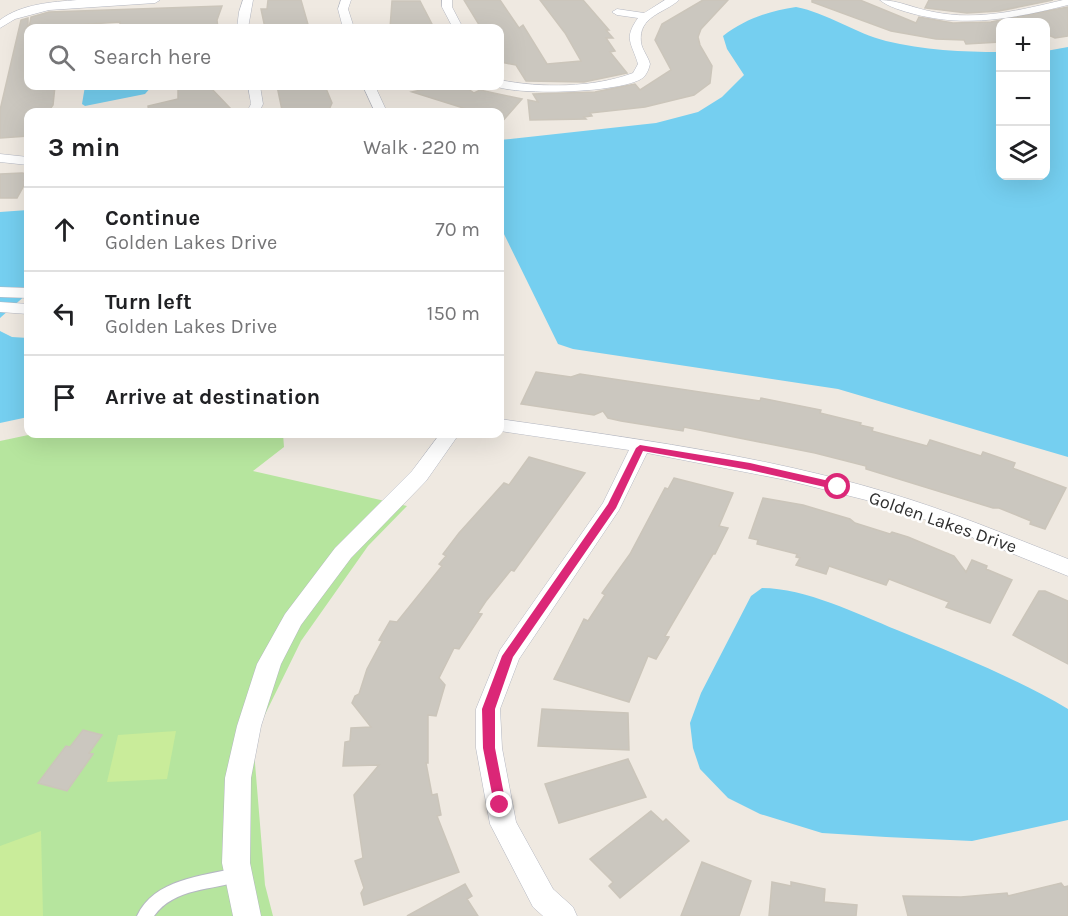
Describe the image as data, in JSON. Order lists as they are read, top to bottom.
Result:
{
  "streets": {
    "street": ["Golden Lakes Drive"]
  },
  "page": {
    "map_buttons": ["+", "−"],
    "search": "Search here",
    "heading": ["3 min", "Walk · 220 m"],
    "list": [
      ["Continue", "Golden Lakes Drive", "70 m"],
      ["Turn left", "Golden Lakes Drive", "150 m"],
      "Arrive at destination"
    ]
  }
}
